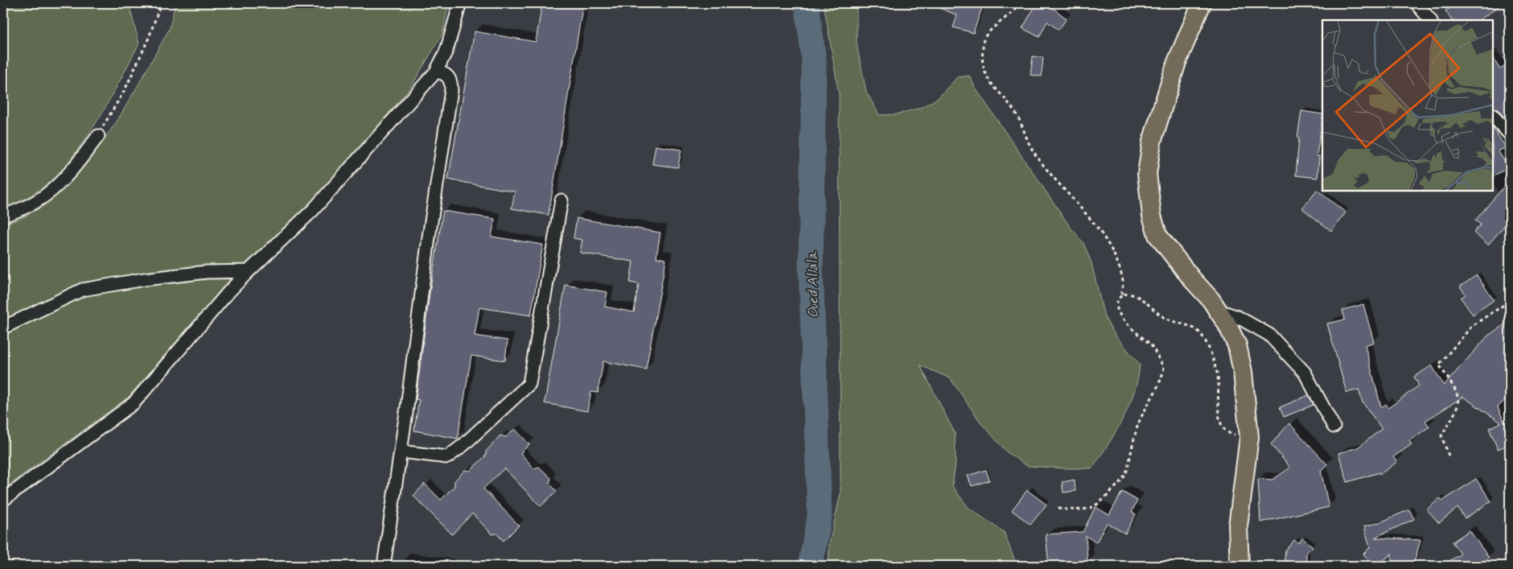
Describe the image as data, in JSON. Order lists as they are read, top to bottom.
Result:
{
  "water": ["Oued Allala"]
}
